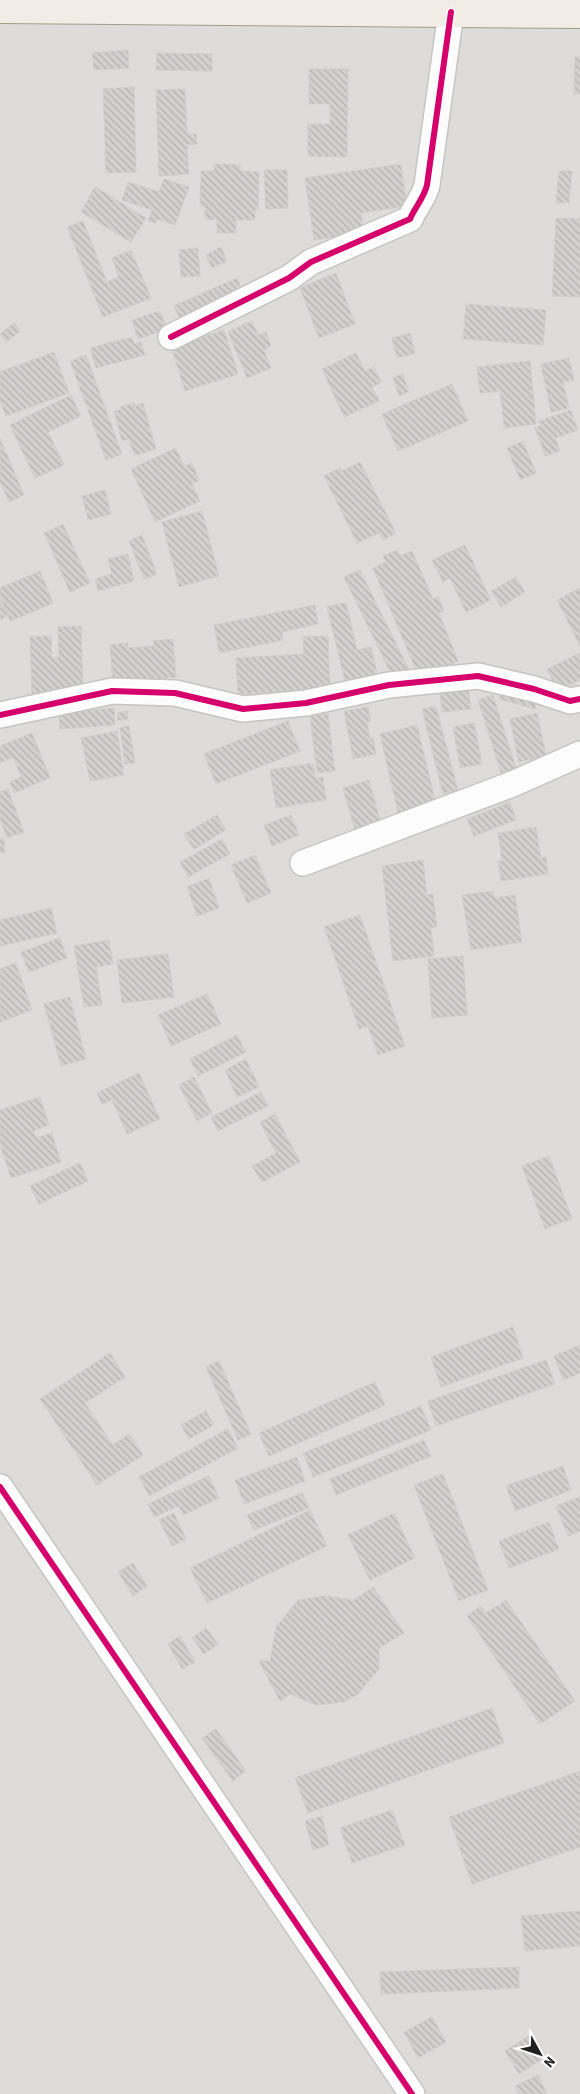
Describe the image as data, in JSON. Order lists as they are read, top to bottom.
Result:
{
  "north": "bottom right"
}
